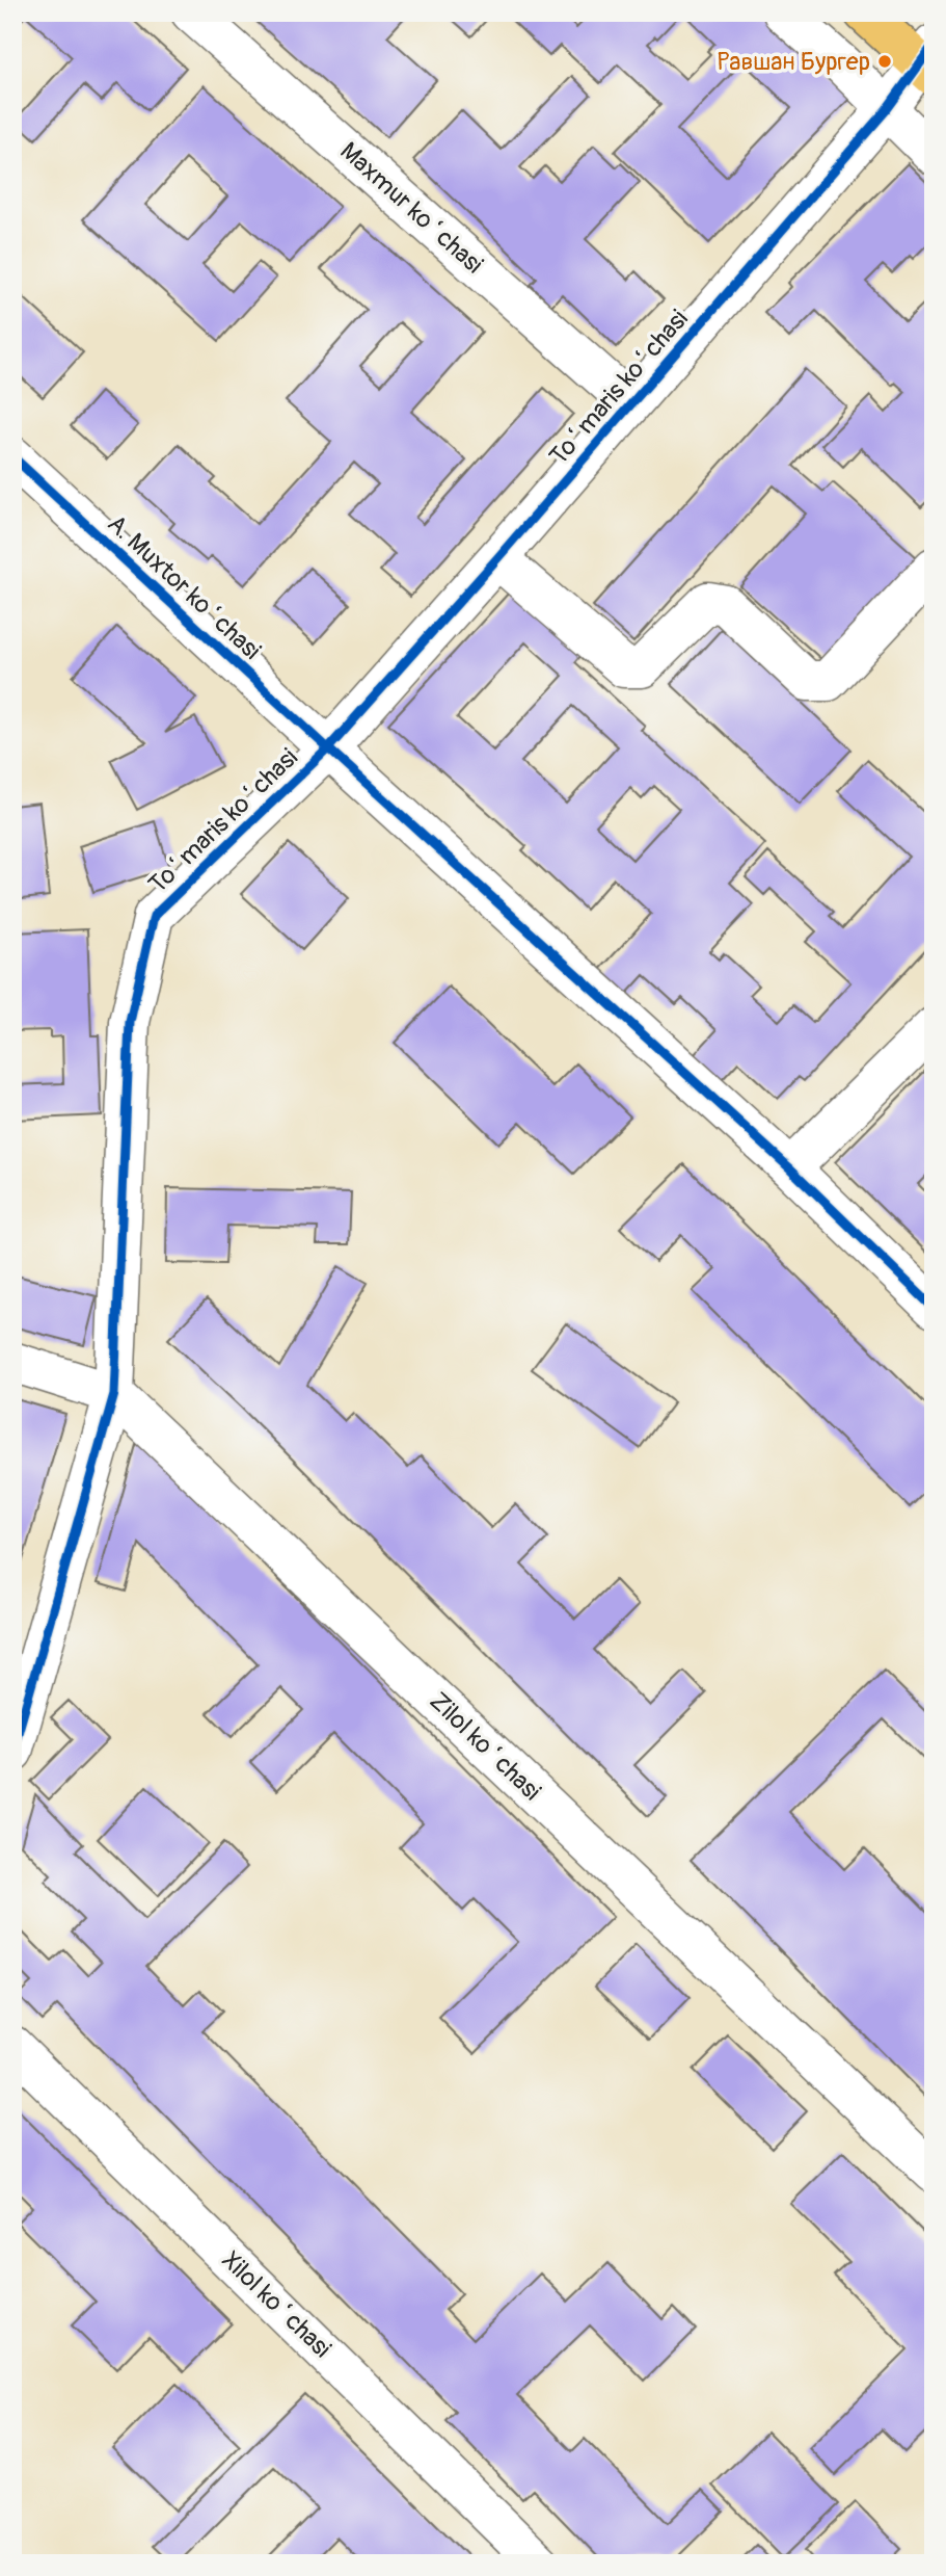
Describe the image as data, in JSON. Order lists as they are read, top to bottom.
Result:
{
  "streets": {
    "street": [
      "Maxmur koʻchasi",
      "Toʻmaris koʻchasi",
      "A. Muxtor koʻchasi",
      "Zilol koʻchasi",
      "Xilol koʻchasi"
    ]
  },
  "crossings": [
    ["Maxmur koʻchasi", "Toʻmaris koʻchasi"],
    ["Toʻmaris koʻchasi", "A. Muxtor koʻchasi"],
    ["Toʻmaris koʻchasi", "Zilol koʻchasi"]
  ],
  "places": ["Равшан Бургер"]
}
